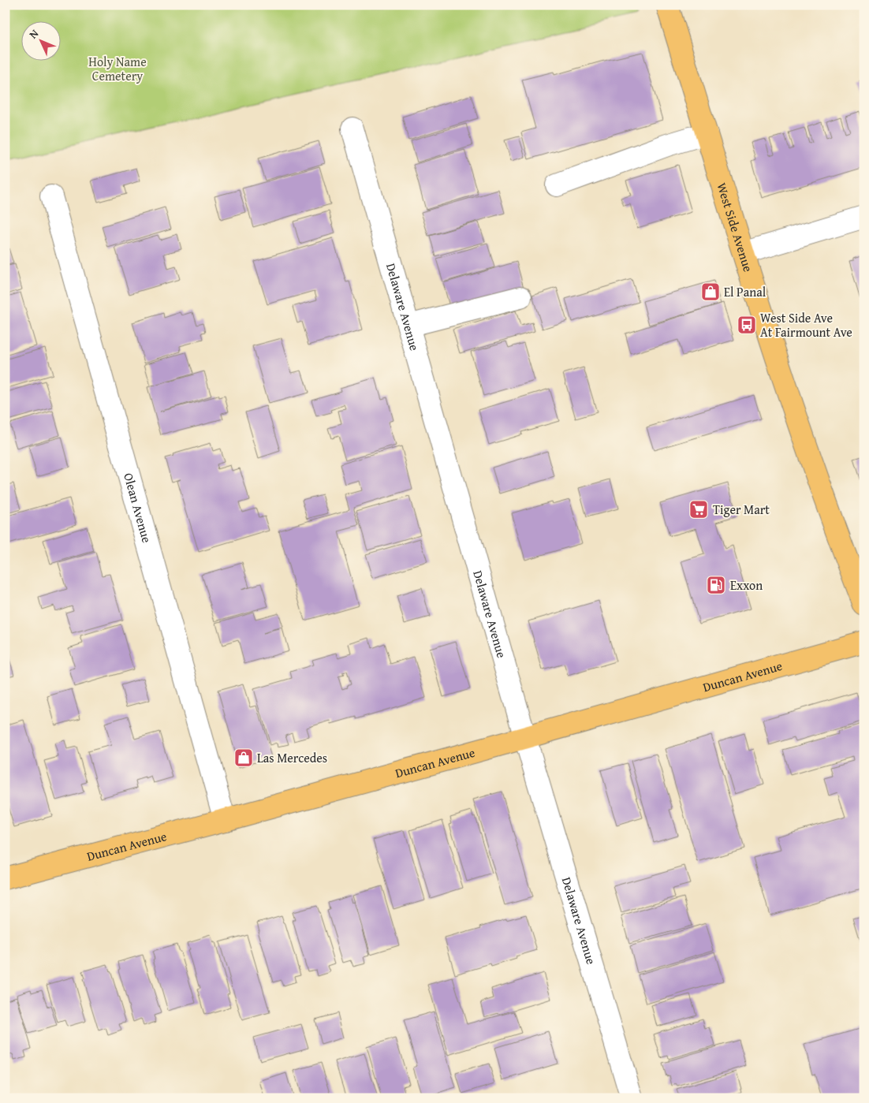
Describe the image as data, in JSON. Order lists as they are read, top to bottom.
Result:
{
  "streets": {
    "main road": ["West Side Avenue", "Duncan Avenue"],
    "street": ["Delaware Avenue", "Olean Avenue"]
  },
  "crossings": [
    ["Delaware Avenue", "Duncan Avenue"],
    ["Olean Avenue", "Duncan Avenue"]
  ],
  "parks": ["Holy Name Cemetery"],
  "places": {
    "shop": ["El Panal", "Las Mercedes"],
    "bus stop": ["West Side Ave At Fairmount Ave"],
    "supermarket": ["Tiger Mart"],
    "fuel station": ["Exxon"]
  },
  "north": "top left"
}
